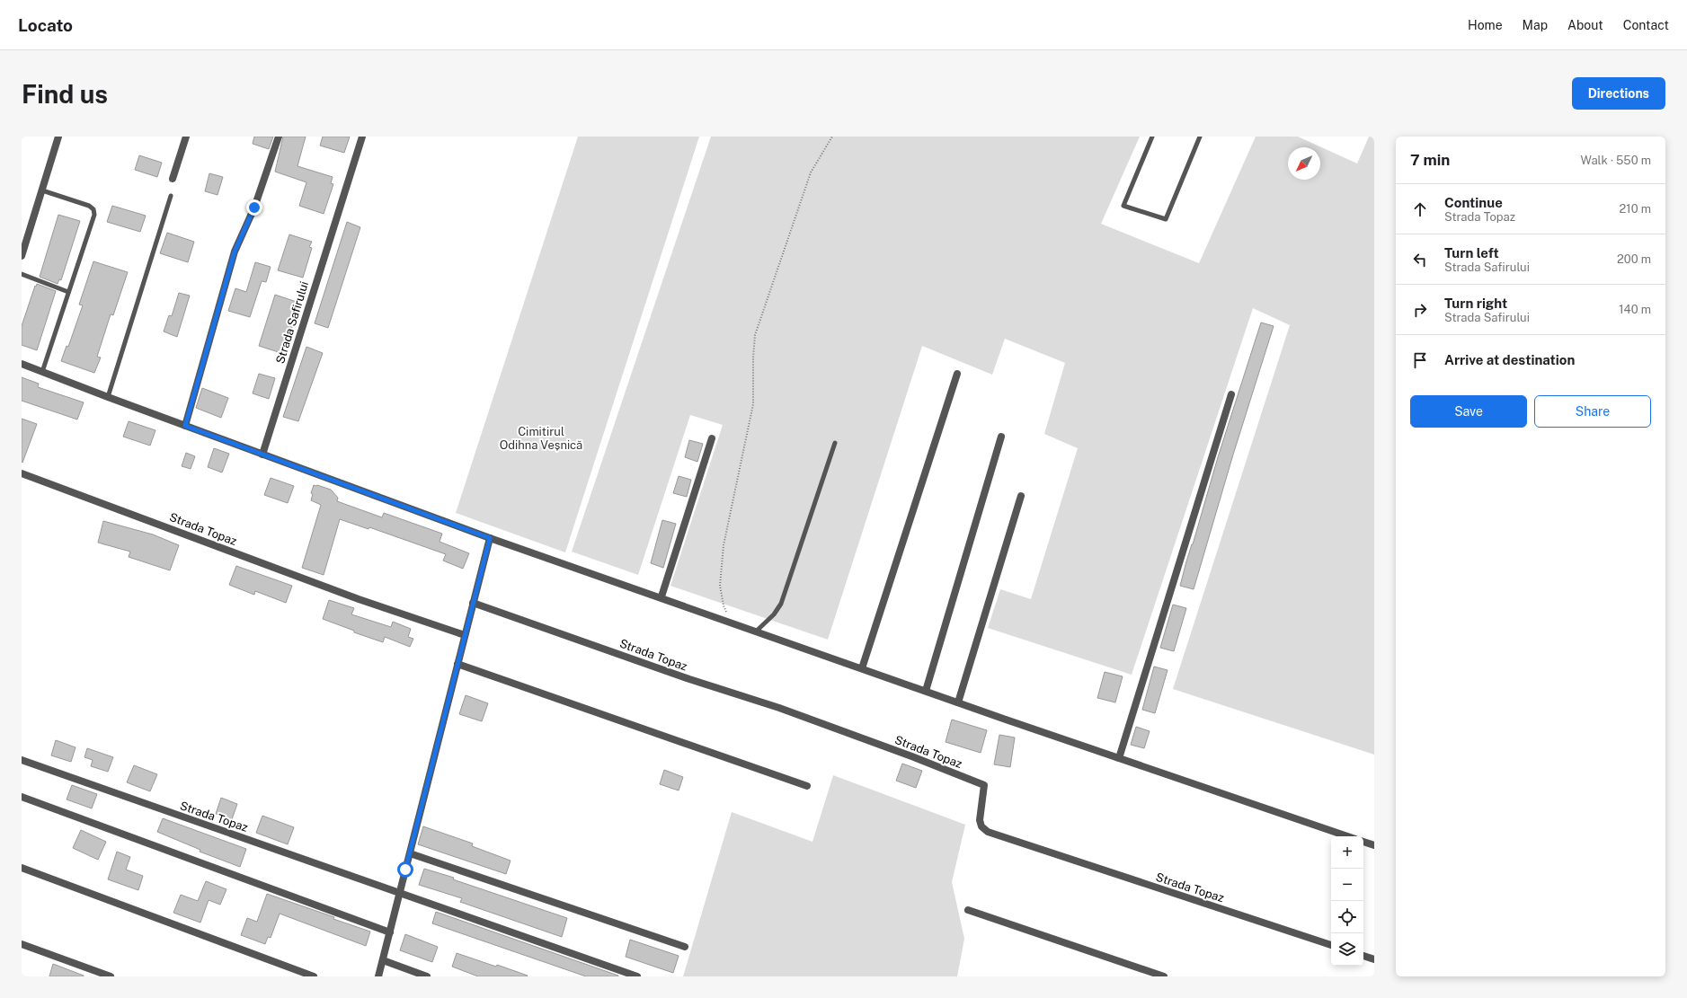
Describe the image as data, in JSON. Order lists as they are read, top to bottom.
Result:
{
  "streets": {
    "street": ["Strada Safirului", "Strada Topaz"]
  },
  "parks": ["Cimitirul Odihna Veșnică"],
  "north": "bottom left",
  "page": {
    "header": "Locato",
    "nav": [
      "Home",
      "Map",
      "About",
      "Contact"
    ],
    "buttons": [
      "Directions",
      ["Save", "Share"]
    ],
    "title": "Find us",
    "heading": ["7 min", "Walk · 550 m"],
    "list": [
      ["Continue", "Strada Topaz", "210 m"],
      ["Turn left", "Strada Safirului", "200 m"],
      ["Turn right", "Strada Safirului", "140 m"],
      "Arrive at destination"
    ],
    "map_buttons": ["+", "−"]
  }
}
